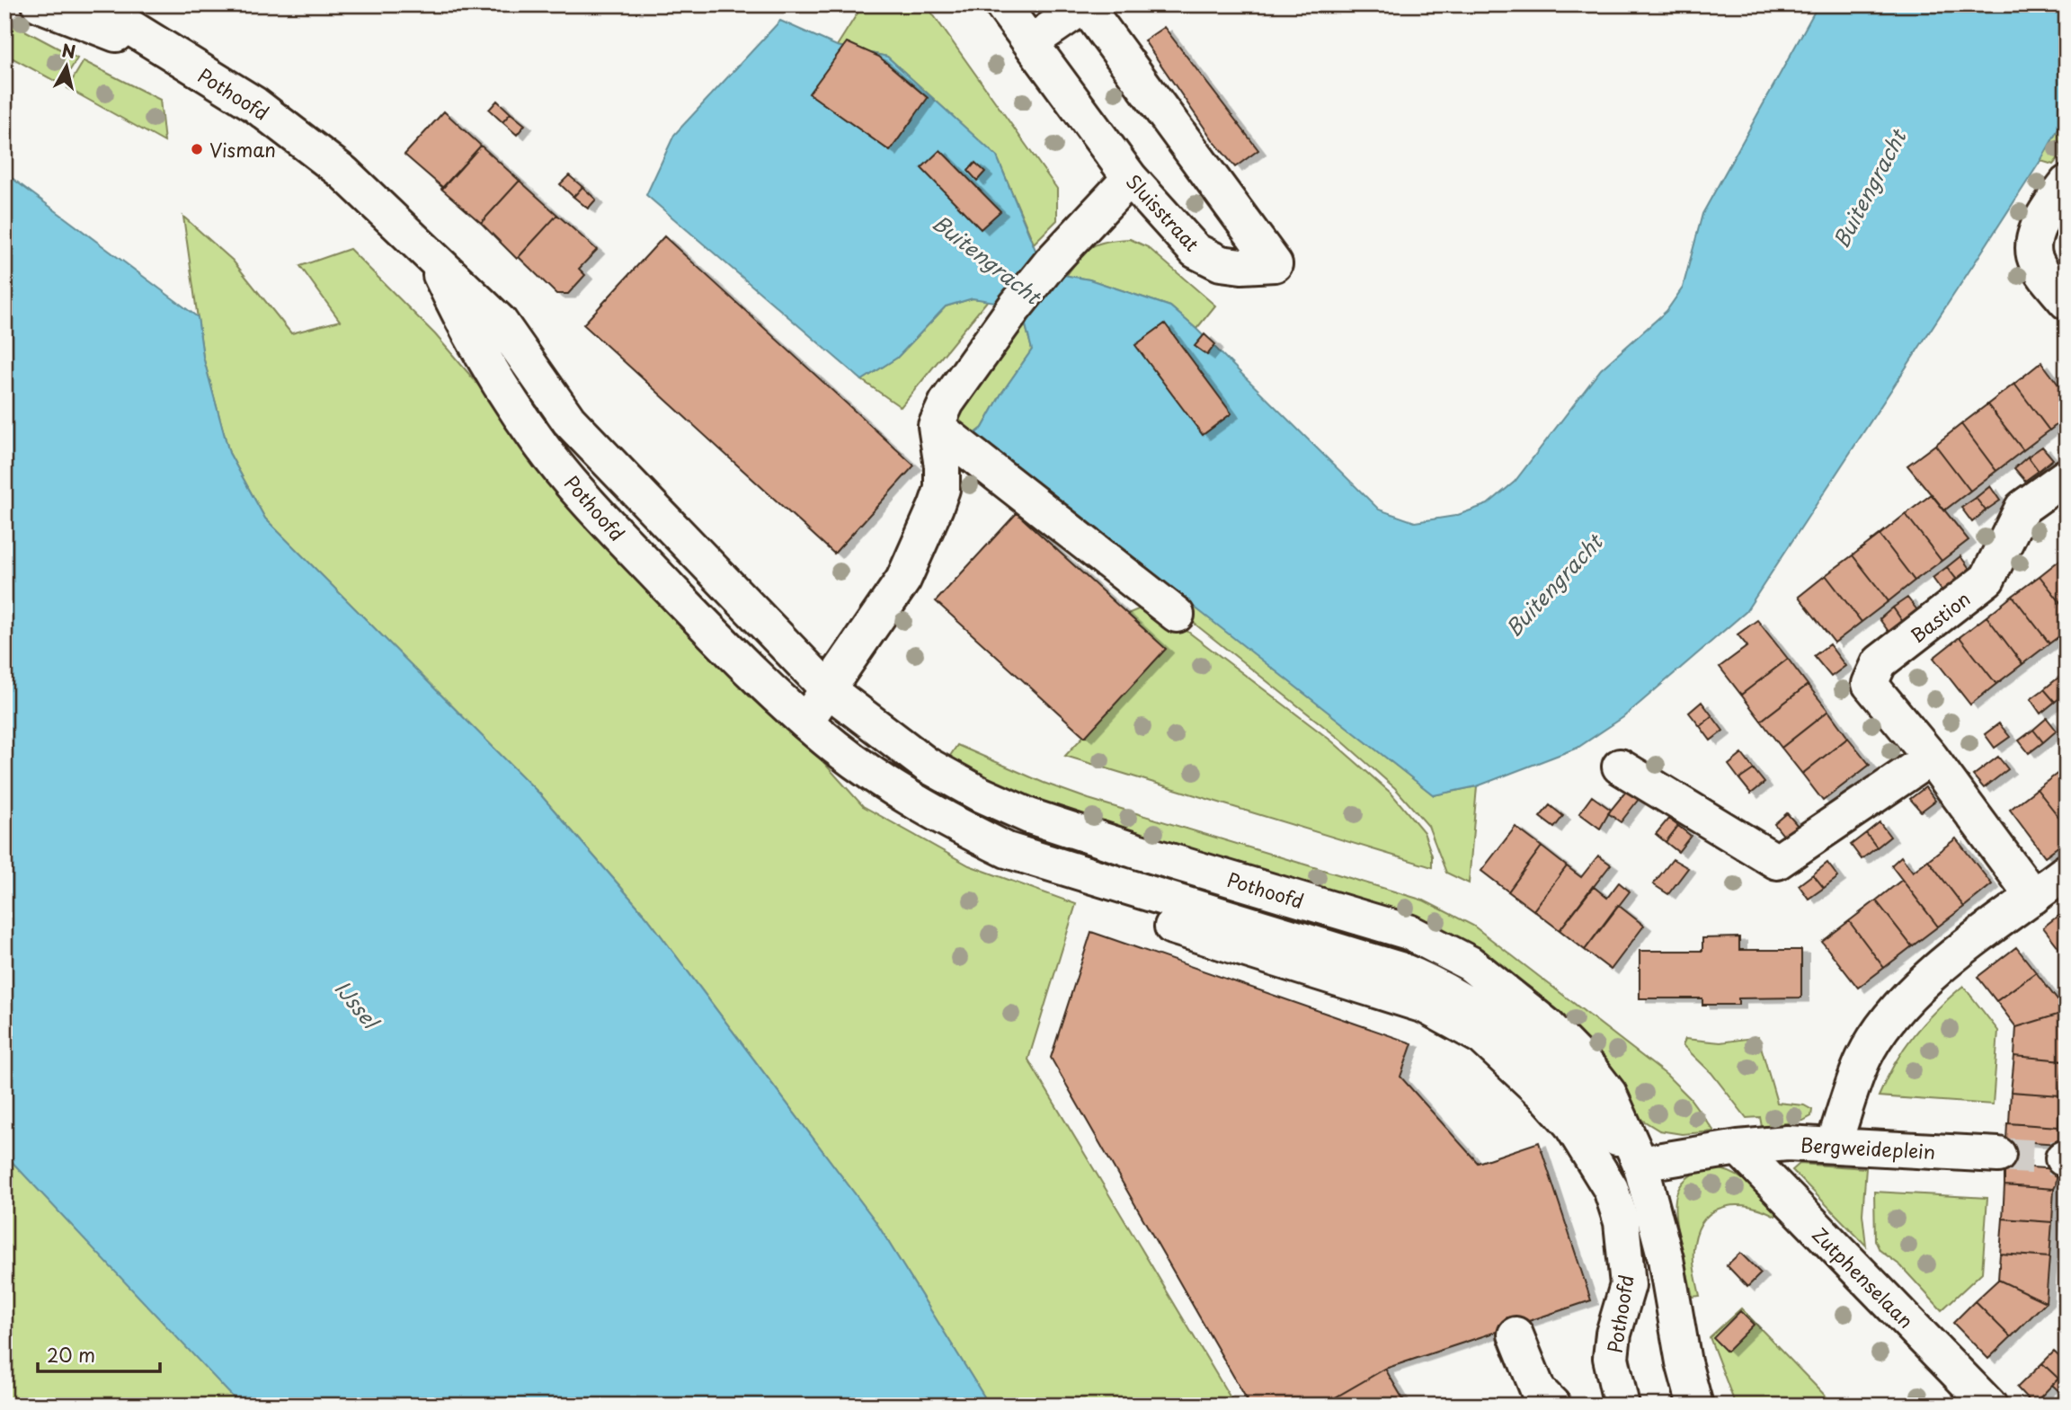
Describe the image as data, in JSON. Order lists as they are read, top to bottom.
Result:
{
  "streets": {
    "street": [
      "Pothoofd",
      "Sluisstraat",
      "Bastion",
      "Bergweideplein",
      "Zutphenselaan"
    ]
  },
  "crossings": [
    ["Pothoofd", "Bergweideplein"],
    ["Bergweideplein", "Zutphenselaan"]
  ],
  "water": ["Buitengracht", "IJssel"],
  "places": ["Visman"],
  "scale_bar": "20 m",
  "north": "top"
}
